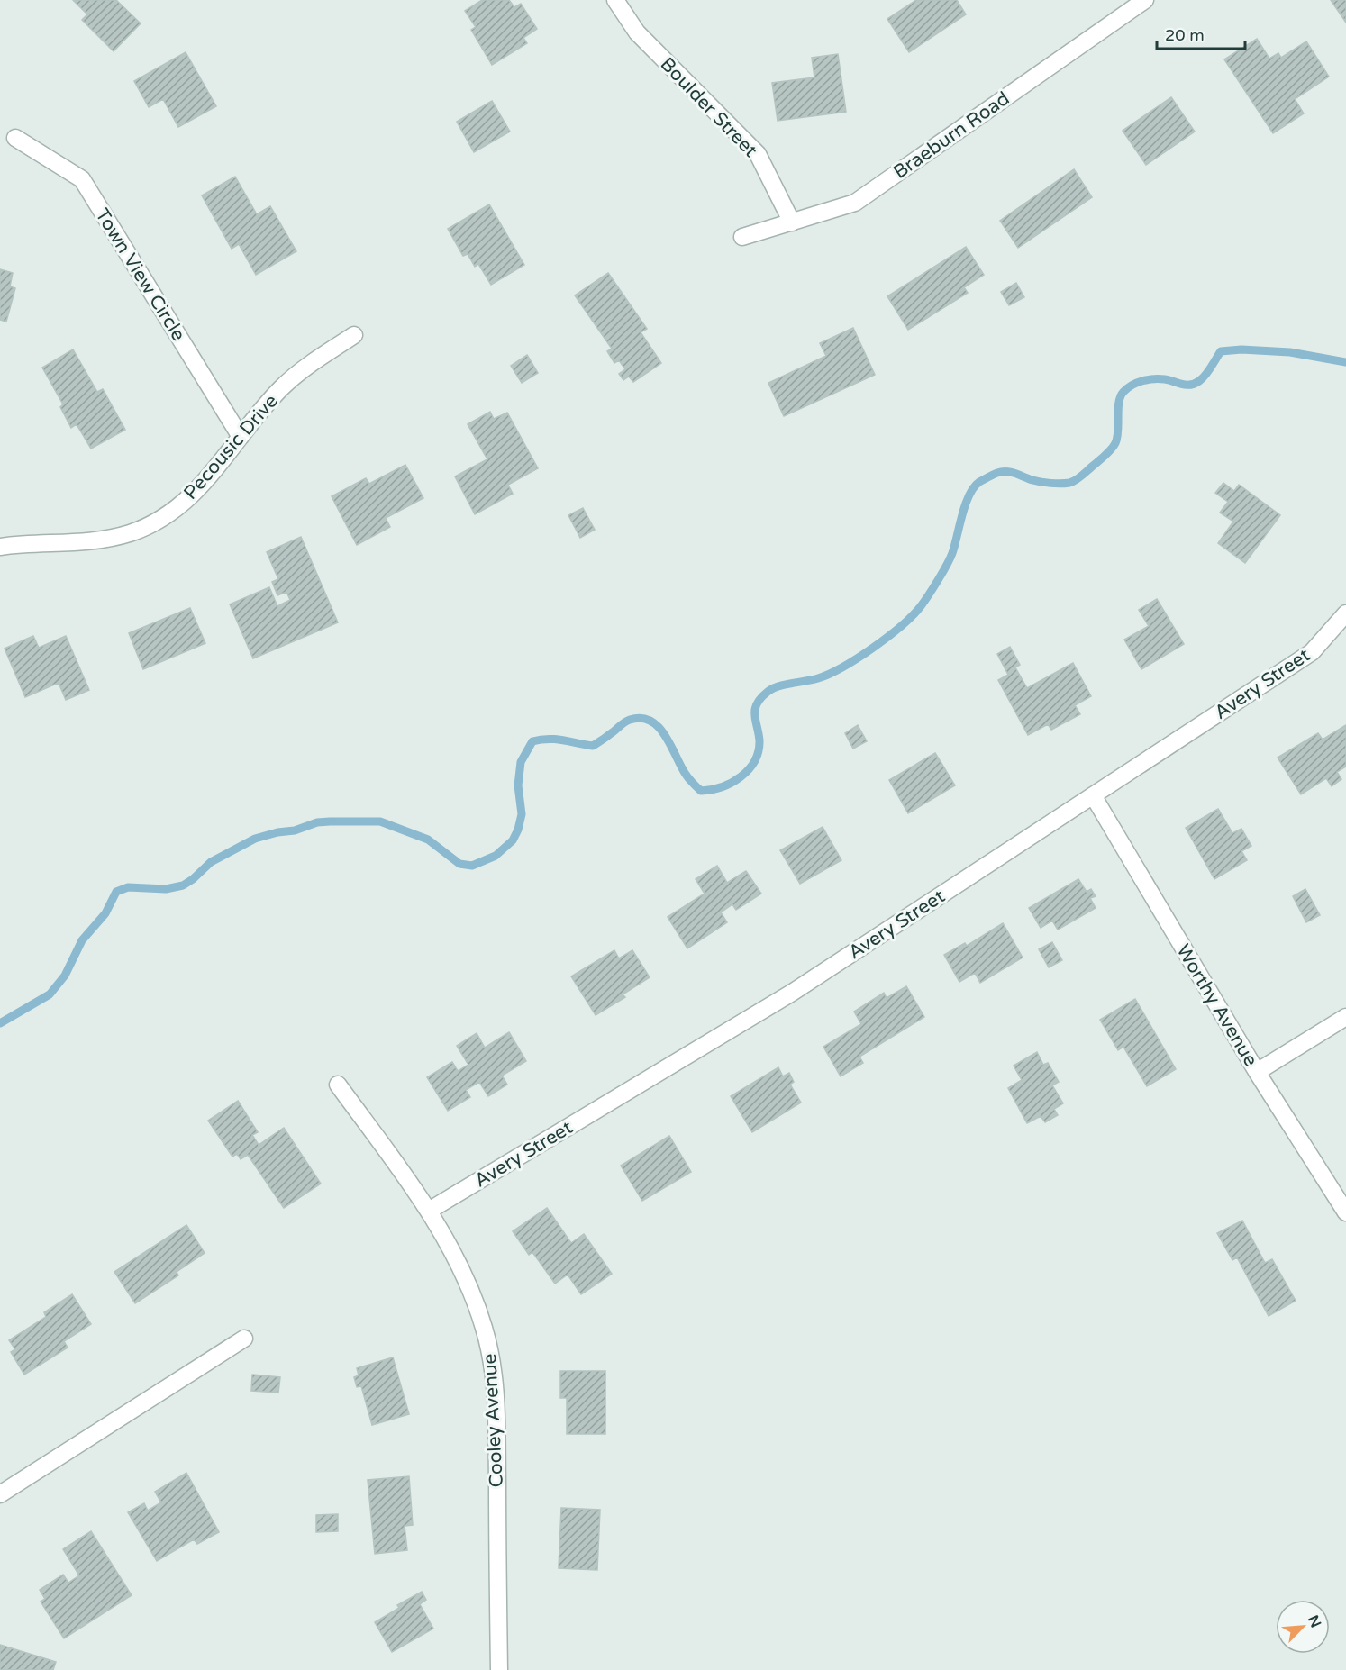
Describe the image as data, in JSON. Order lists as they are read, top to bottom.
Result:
{
  "streets": {
    "street": [
      "Boulder Street",
      "Braeburn Road",
      "Town View Circle",
      "Pecousic Drive",
      "Avery Street",
      "Worthy Avenue",
      "Cooley Avenue"
    ]
  },
  "crossings": [
    ["Boulder Street", "Braeburn Road"],
    ["Town View Circle", "Pecousic Drive"],
    ["Avery Street", "Worthy Avenue"],
    ["Avery Street", "Cooley Avenue"]
  ],
  "scale_bar": "20 m",
  "north": "top right"
}
